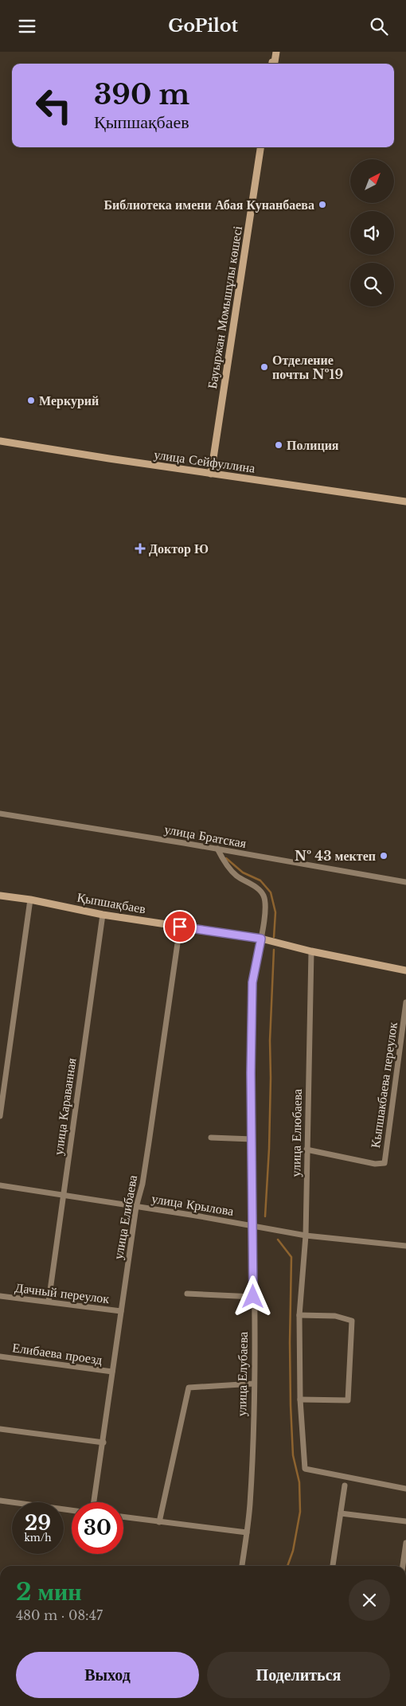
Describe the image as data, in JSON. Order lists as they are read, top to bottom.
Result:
{
  "streets": {
    "street": [
      "Бауыржан Момышұлы көшесі",
      "улица Сейфуллина",
      "улица Братская",
      "Қыпшақбаев",
      "Кыпшакбаева переулок",
      "улица Караванная",
      "улица Елюбаева",
      "улица Крылова",
      "улица Елибаева",
      "Дачный переулок",
      "Елибаева проезд",
      "улица Елубаева"
    ]
  },
  "crossings": [
    ["Бауыржан Момышұлы көшесі", "улица Сейфуллина"],
    ["улица Братская", "улица Елубаева"],
    ["Қыпшақбаев", "улица Караванная"],
    ["Қыпшақбаев", "улица Елюбаева"],
    ["Қыпшақбаев", "улица Елибаева"],
    ["Қыпшақбаев", "улица Елубаева"],
    ["Кыпшакбаева переулок", "улица Елюбаева"],
    ["улица Караванная", "улица Крылова"],
    ["улица Караванная", "Дачный переулок"],
    ["улица Елюбаева", "улица Крылова"],
    ["улица Крылова", "улица Елибаева"],
    ["улица Крылова", "улица Елубаева"],
    ["улица Елибаева", "Дачный переулок"],
    ["улица Елибаева", "Елибаева проезд"]
  ],
  "places": {
    "other": [
      "Библиотека имени Абая Кунанбаева",
      "Отделение почты №19",
      "Меркурий",
      "Полиция",
      "№ 43 мектеп"
    ],
    "health": ["Доктор Ю"]
  },
  "north": "top right",
  "page": {
    "header": "GoPilot",
    "turn": ["390 m", "Қыпшақбаев"],
    "speed": "29 km/h",
    "limit": "30",
    "heading": ["2 мин", "480 m · 08:47"],
    "buttons": ["Выход", "Поделиться"]
  }
}
